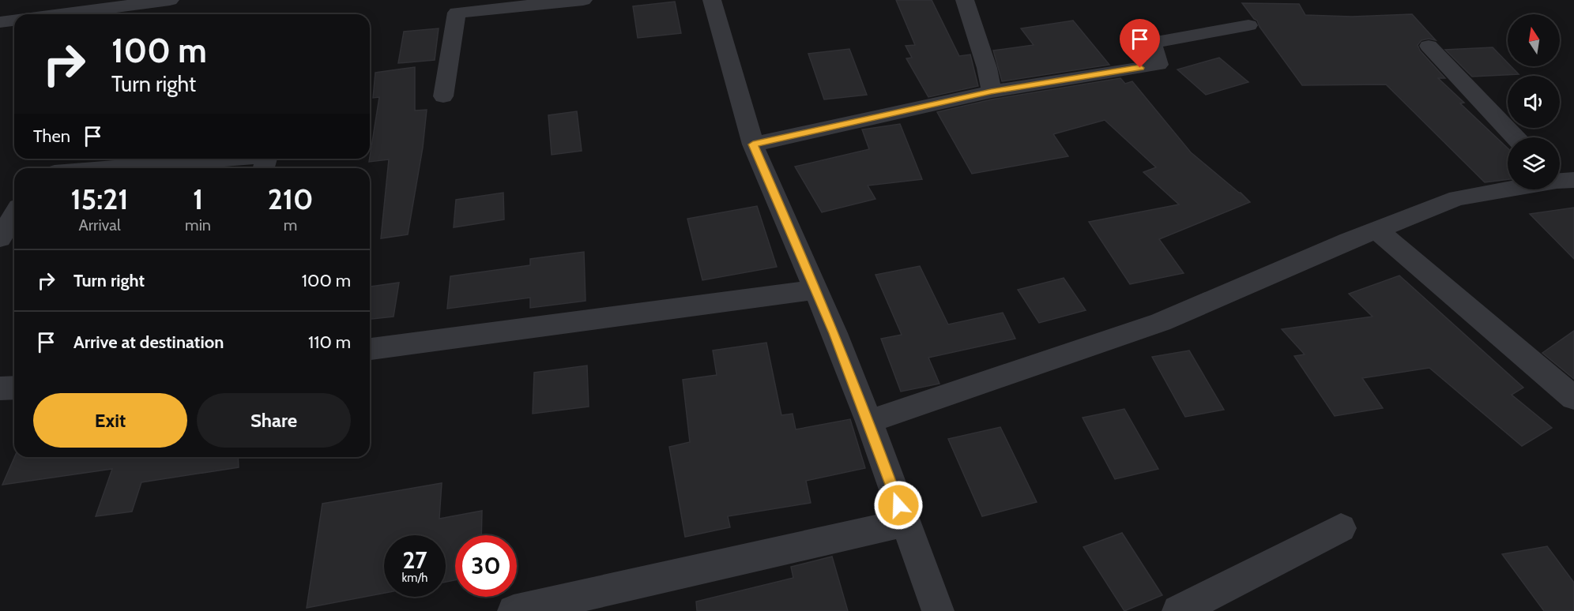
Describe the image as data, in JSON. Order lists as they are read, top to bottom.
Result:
{
  "north": "top",
  "page": {
    "turn": ["100 m", "Turn right"],
    "then": "Then",
    "eta": [
      "15:21",
      "Arrival",
      "1",
      "min",
      "210",
      "m"
    ],
    "list": [
      {
        "name": "Turn right",
        "value": "100 m"
      },
      {
        "name": "Arrive at destination",
        "value": "110 m"
      }
    ],
    "buttons": ["Exit", "Share"],
    "speed": "27 km/h",
    "limit": "30"
  }
}
